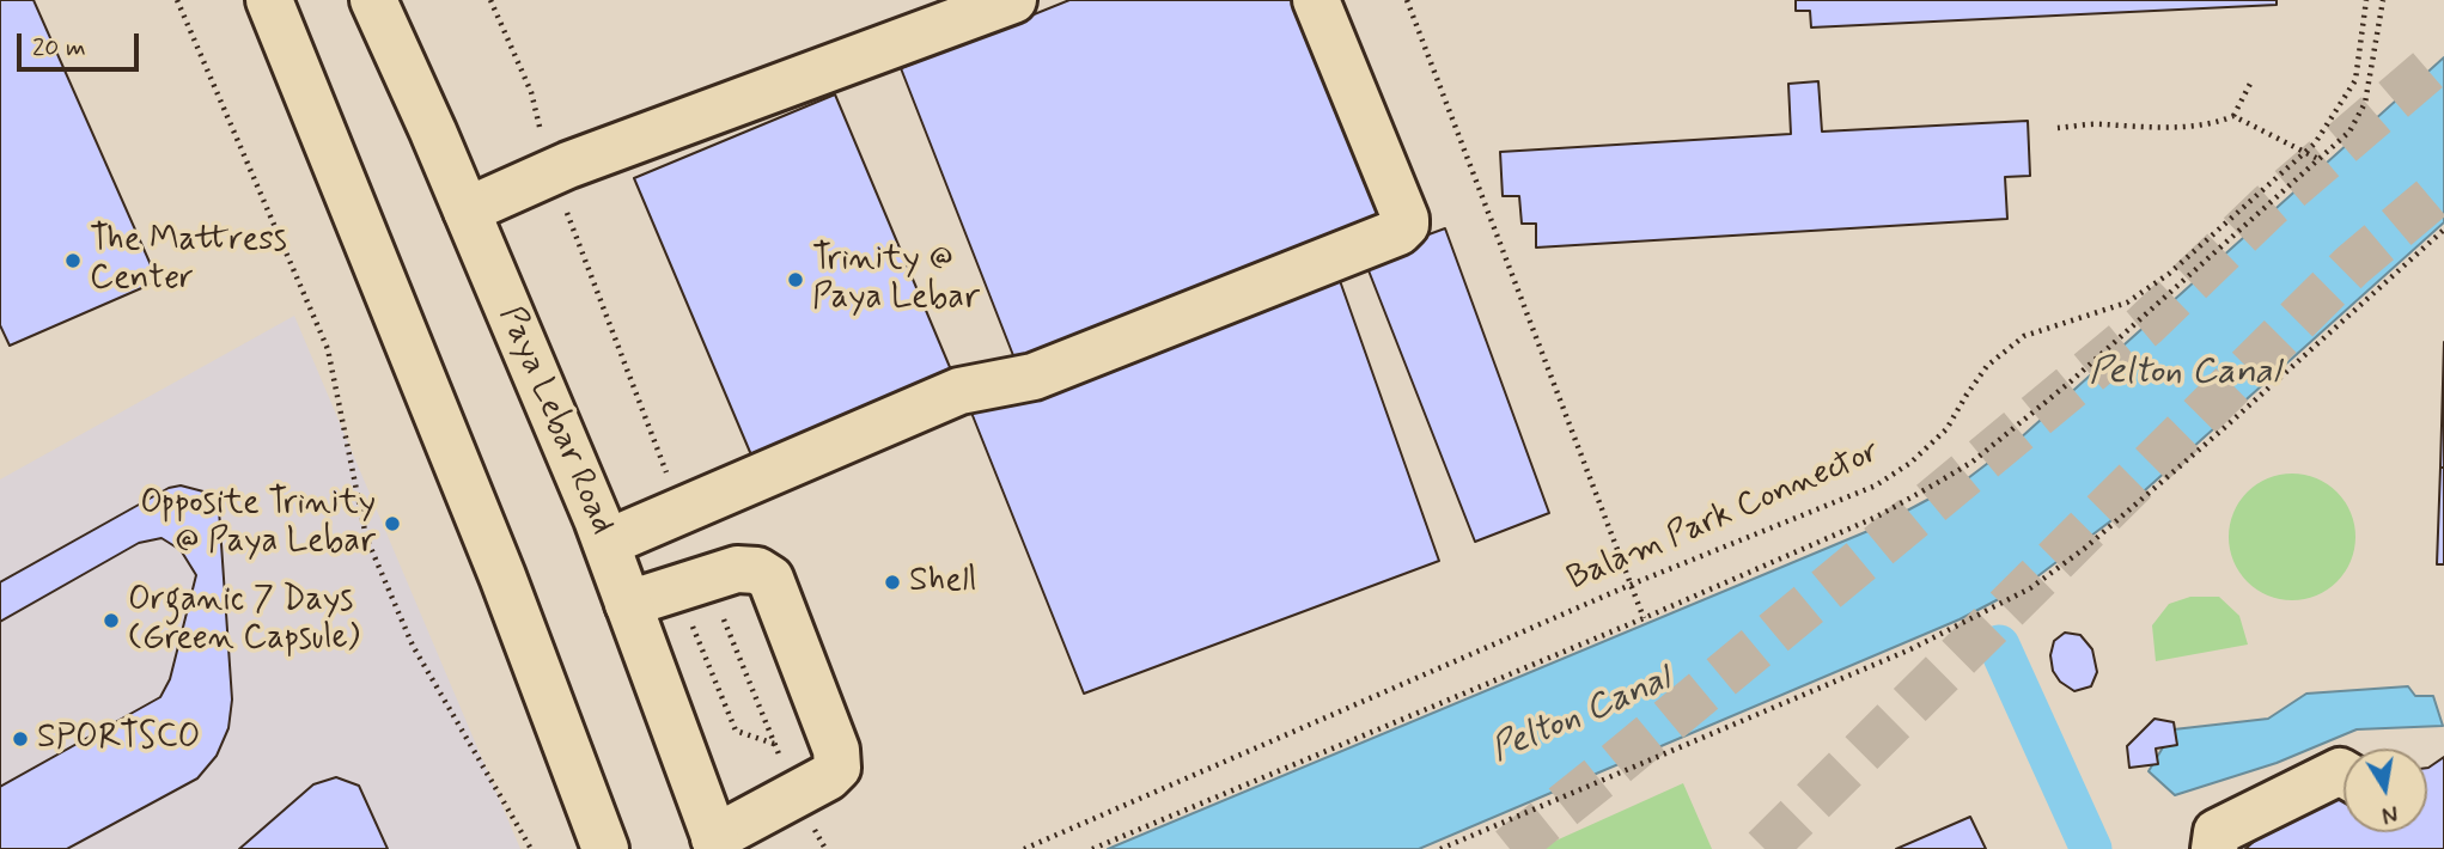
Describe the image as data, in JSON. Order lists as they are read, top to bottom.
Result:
{
  "streets": {
    "main road": ["Paya Lebar Road"],
    "path": ["Balam Park Connector"]
  },
  "water": ["Pelton Canal"],
  "places": [
    "The Mattress Center",
    "Trinity @ Paya Lebar",
    "Opposite Trinity @ Paya Lebar",
    "Shell",
    "Organic 7 Days (Green Capsule)",
    "SPORTSCO"
  ],
  "scale_bar": "20 m",
  "north": "bottom"
}
